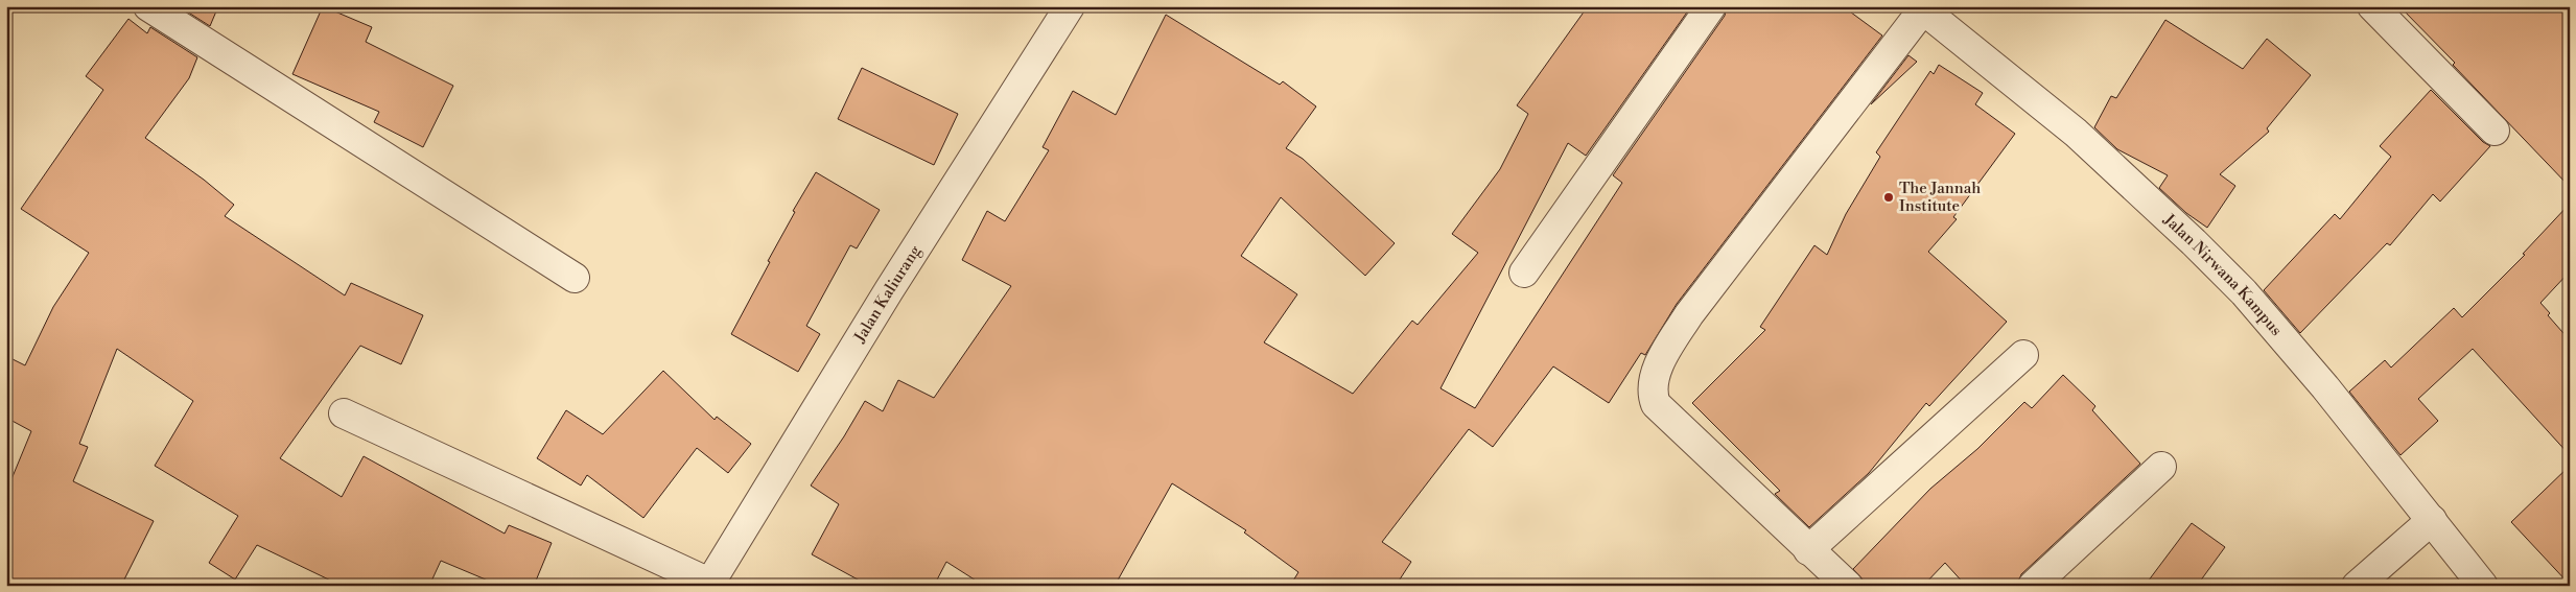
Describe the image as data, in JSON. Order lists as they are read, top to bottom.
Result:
{
  "streets": {
    "street": ["Jalan Nirwana Kampus", "Jalan Kaliurang"]
  },
  "places": ["The Jannah Institute"]
}
